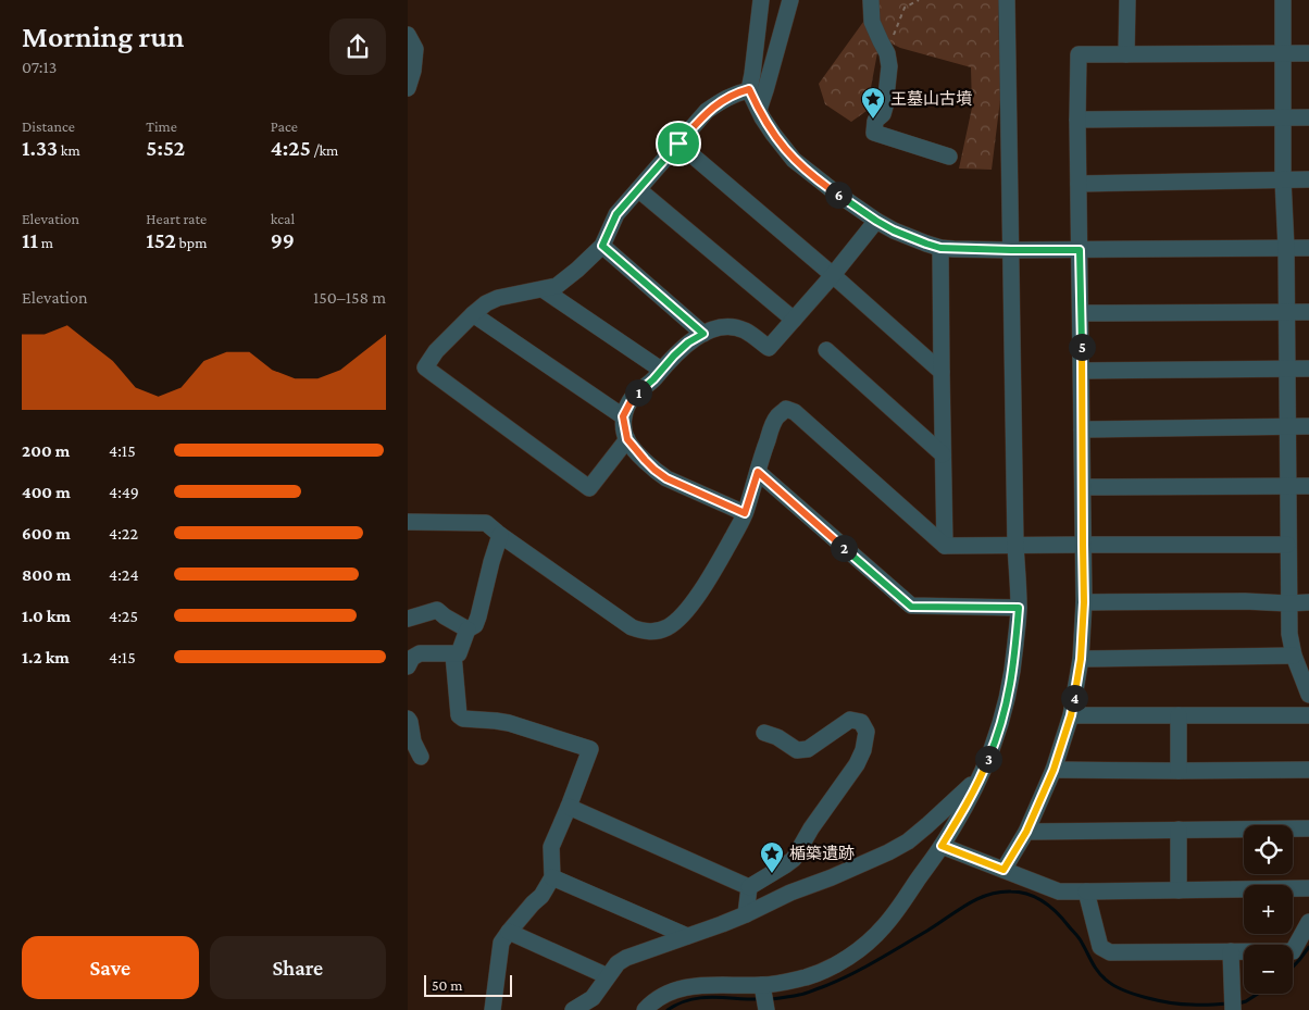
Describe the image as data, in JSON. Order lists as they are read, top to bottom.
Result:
{
  "places": {
    "place": ["王墓山古墳", "楯築遺跡"]
  },
  "scale_bar": "50 m",
  "page": {
    "heading": ["Morning run", "07:13"],
    "stats": [
      ["Distance", "1.33 km"],
      ["Time", "5:52"],
      ["Pace", "4:25 /km"],
      ["Elevation", "11 m"],
      ["Heart rate", "152 bpm"],
      ["kcal", "99"]
    ],
    "pins": [
      "6",
      "5",
      "1",
      "2",
      "4",
      "3"
    ],
    "chart": ["Elevation", "150–158 m"],
    "list": [
      {
        "name": "200 m",
        "note": "4:15"
      },
      {
        "name": "400 m",
        "note": "4:49"
      },
      {
        "name": "600 m",
        "note": "4:22"
      },
      {
        "name": "800 m",
        "note": "4:24"
      },
      {
        "name": "1.0 km",
        "note": "4:25"
      },
      {
        "name": "1.2 km",
        "note": "4:15"
      }
    ],
    "map_buttons": ["+", "−"],
    "buttons": ["Save", "Share"],
    "scale": "50 m"
  }
}
